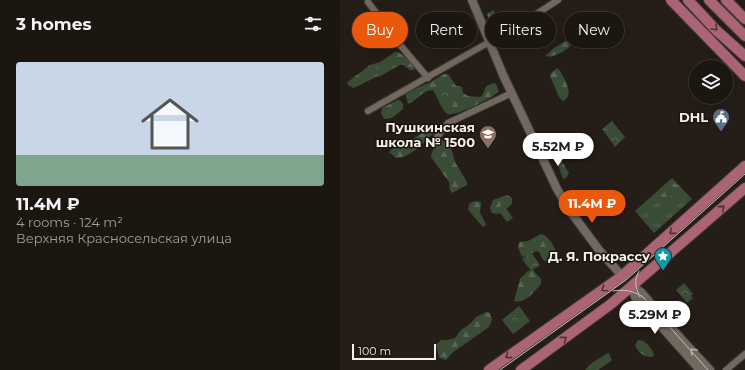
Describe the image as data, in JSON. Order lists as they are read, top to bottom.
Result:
{
  "places": {
    "public building": ["DHL"],
    "school or university": ["Пушкинская школа № 1500"],
    "place": ["Д. Я. Покрассу"]
  },
  "scale_bar": "100 m",
  "page": {
    "heading": "3 homes",
    "chip": [
      "Buy",
      "Rent",
      "Filters",
      "New"
    ],
    "list": [
      {
        "name": "11.4M ₽",
        "note": "4 rooms · 124 m² · Верхняя Красносельская улица"
      }
    ],
    "price": ["5.52M ₽", "11.4M ₽", "5.29M ₽"],
    "scale": "100 m"
  }
}
